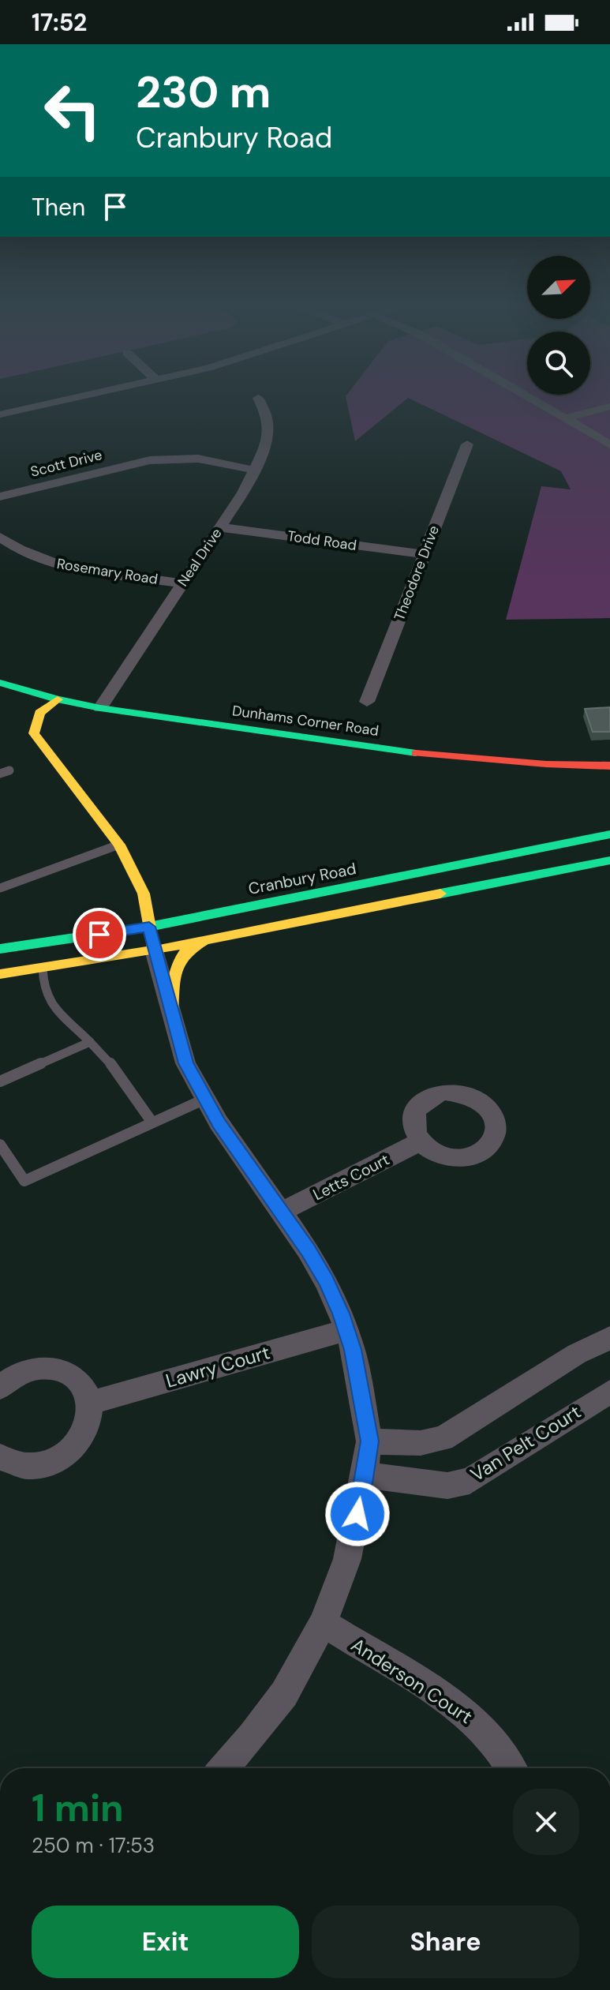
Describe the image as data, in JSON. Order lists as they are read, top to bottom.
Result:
{
  "streets": {
    "main road": ["Dunhams Corner Road", "Cranbury Road"],
    "street": [
      "Scott Drive",
      "Todd Road",
      "Neal Drive",
      "Rosemary Road",
      "Theodore Drive",
      "Letts Court",
      "Lawry Court",
      "Van Pelt Court",
      "Anderson Court"
    ]
  },
  "crossings": [
    ["Scott Drive", "Neal Drive"],
    ["Todd Road", "Neal Drive"],
    ["Todd Road", "Theodore Drive"],
    ["Neal Drive", "Rosemary Road"],
    ["Neal Drive", "Dunhams Corner Road"]
  ],
  "north": "top right",
  "page": {
    "status": "17:52",
    "turn": ["230 m", "Cranbury Road"],
    "then": "Then",
    "heading": ["1 min", "250 m · 17:53"],
    "buttons": ["Exit", "Share"]
  }
}
